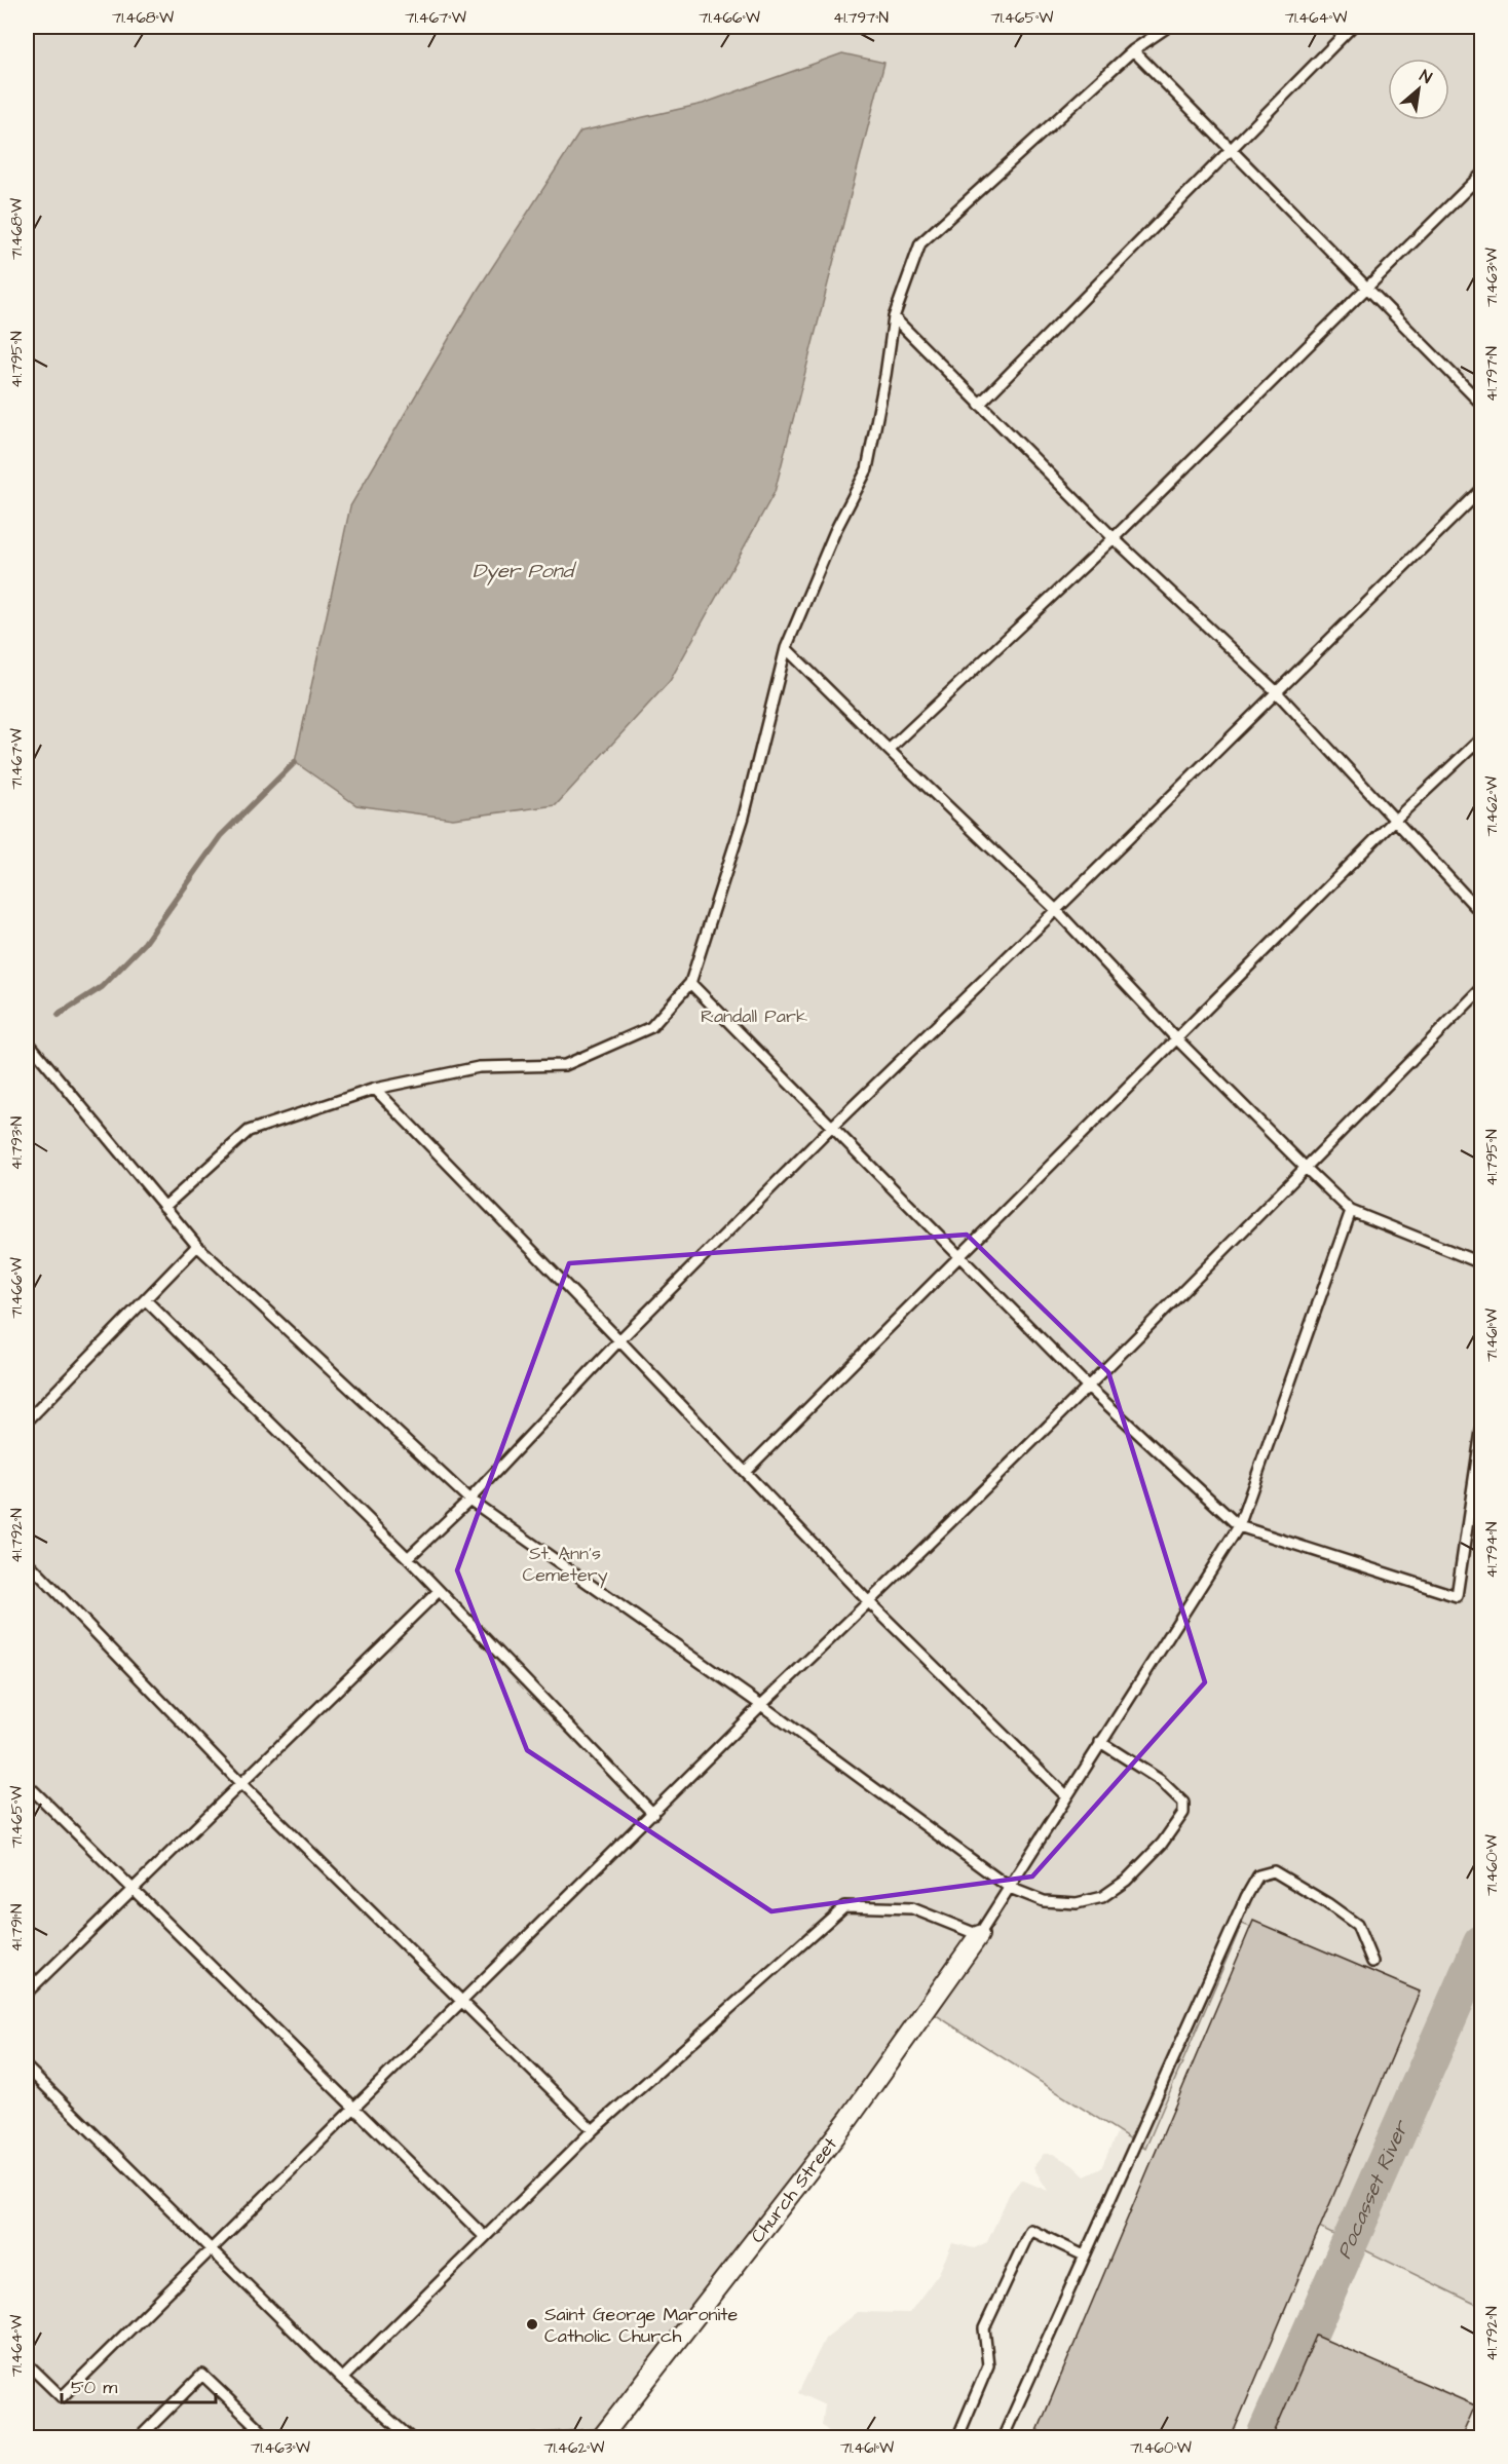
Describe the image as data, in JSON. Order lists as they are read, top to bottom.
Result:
{
  "streets": {
    "street": ["Church Street"]
  },
  "water": ["Dyer Pond", "Pocasset River"],
  "parks": ["Randall Park", "St. Ann's Cemetery"],
  "places": ["Saint George Maronite Catholic Church"],
  "scale_bar": "50 m",
  "north": "top right",
  "coordinates": [
    "71.468°W",
    "71.467°W",
    "71.466°W",
    "41.797°N",
    "71.465°W",
    "71.464°W",
    "71.463°W",
    "41.795°N",
    "71.462°W",
    "41.793°N",
    "71.461°W",
    "41.792°N",
    "41.794°N",
    "71.460°W",
    "41.791°N"
  ]
}
